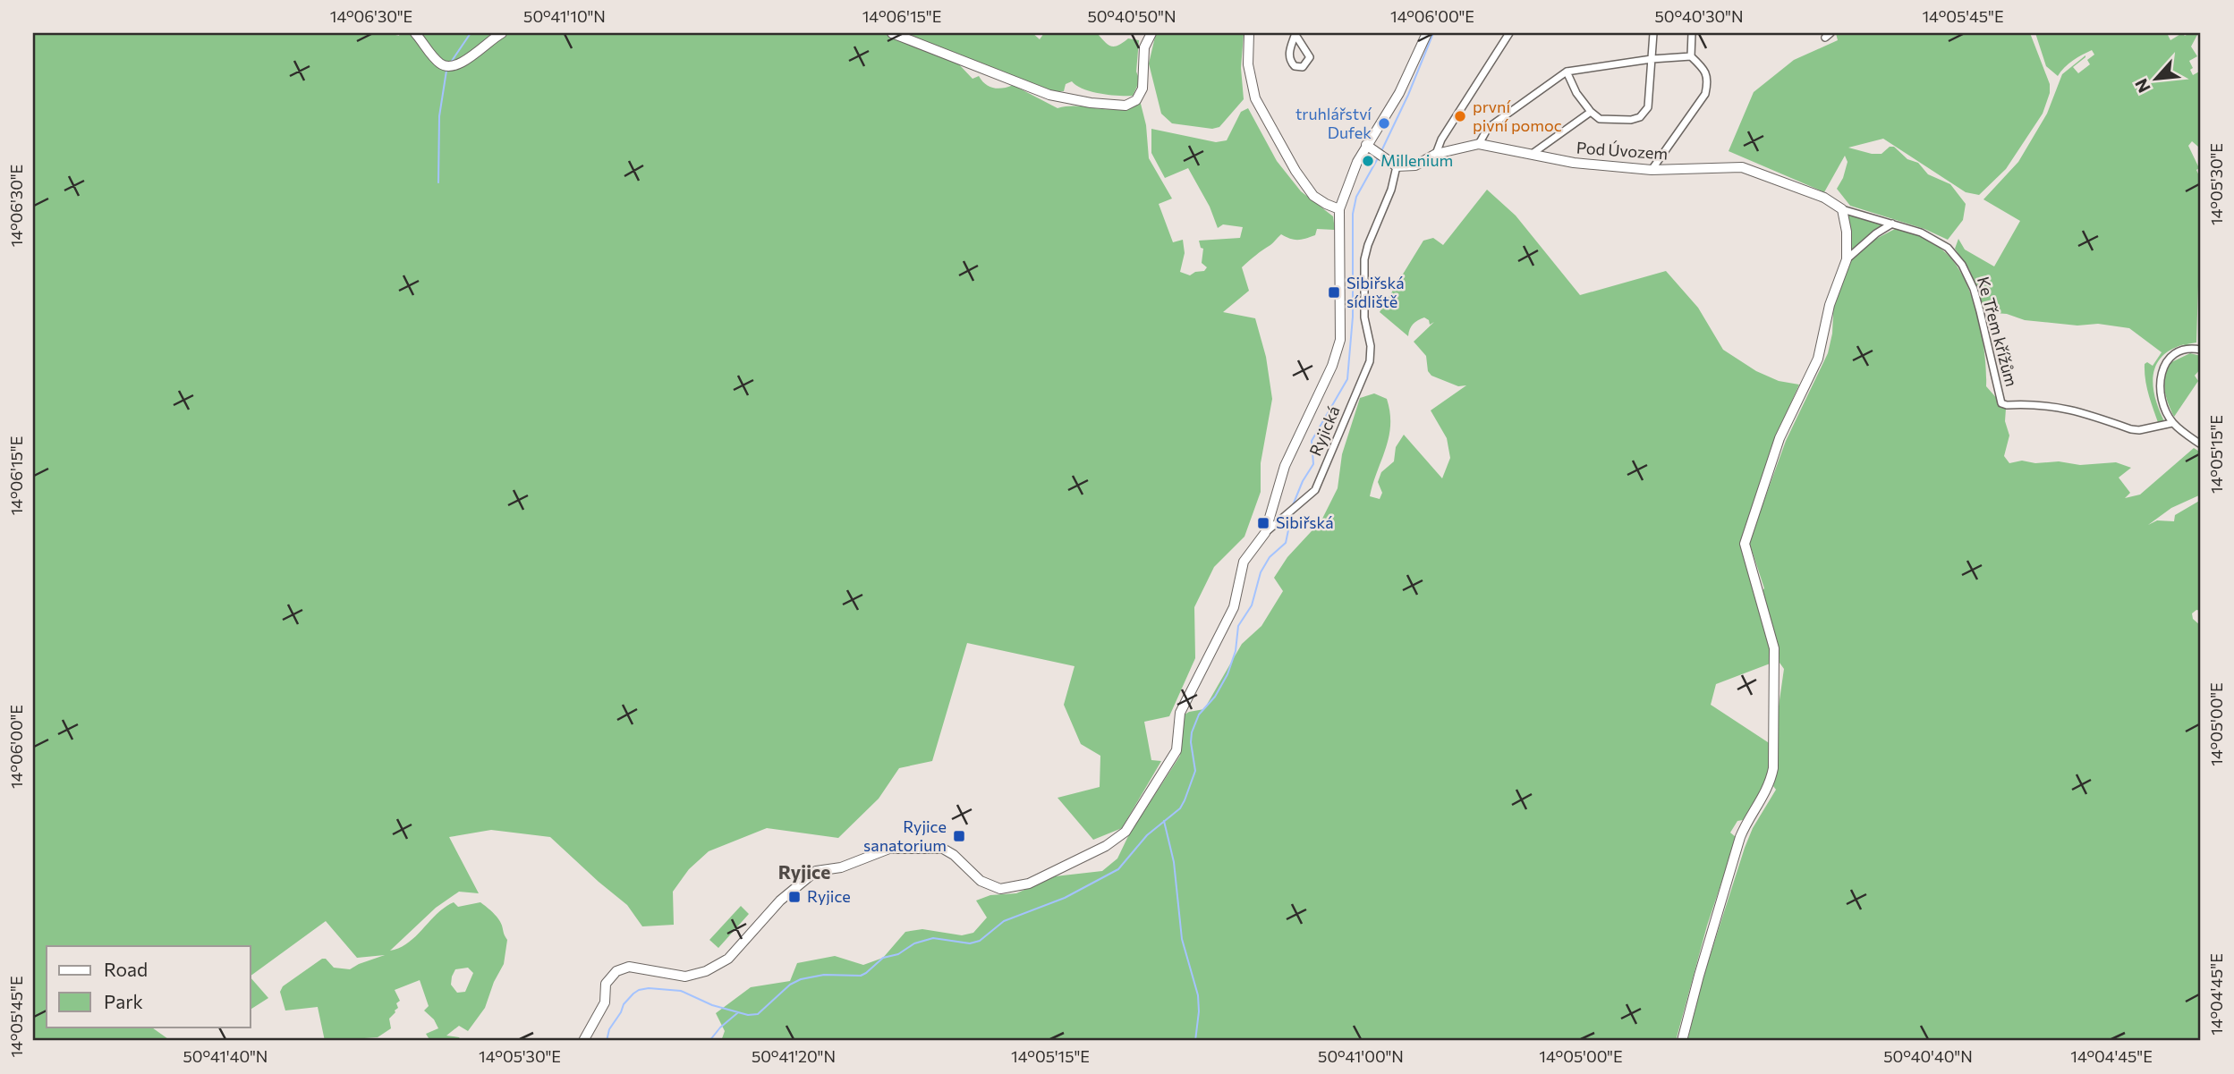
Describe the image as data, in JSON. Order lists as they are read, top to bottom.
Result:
{
  "streets": {
    "street": ["Pod Úvozem", "Ke Třem křížům", "Ryjická"]
  },
  "crossings": [
    ["Pod Úvozem", "Ryjická"]
  ],
  "districts": ["Ryjice"],
  "places": {
    "other": ["první pivní pomoc", "truhlářství Dufek", "Millenium"],
    "transit": [
      "Sibiřská sídliště",
      "Sibiřská",
      "Ryjice sanatorium",
      "Ryjice"
    ]
  },
  "legend": ["Road", "Park"],
  "north": "bottom left",
  "coordinates": [
    "14°06'30\"E",
    "50°41'10\"N",
    "14°06'15\"E",
    "50°40'50\"N",
    "14°06'00\"E",
    "50°40'30\"N",
    "14°05'45\"E",
    "14°05'30\"E",
    "14°05'15\"E",
    "14°05'00\"E",
    "14°04'45\"E",
    "50°41'40\"N",
    "50°41'20\"N",
    "50°41'00\"N",
    "50°40'40\"N"
  ]
}
